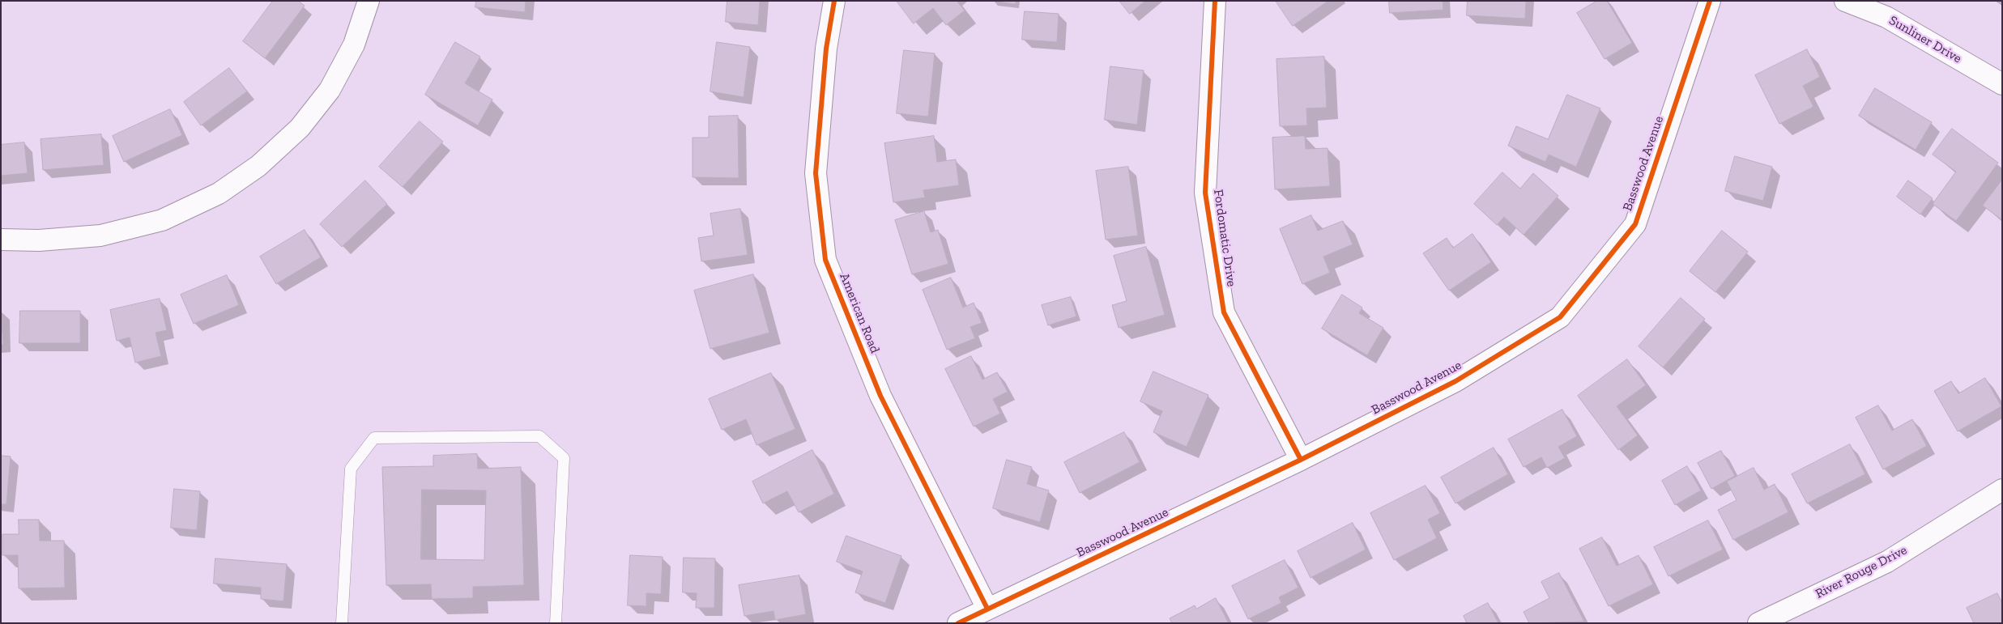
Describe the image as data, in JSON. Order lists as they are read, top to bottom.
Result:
{
  "streets": {
    "street": [
      "Sunliner Drive",
      "Basswood Avenue",
      "Fordomatic Drive",
      "American Road",
      "River Rouge Drive"
    ]
  },
  "crossings": [
    ["Basswood Avenue", "Fordomatic Drive"],
    ["Basswood Avenue", "American Road"]
  ]
}
